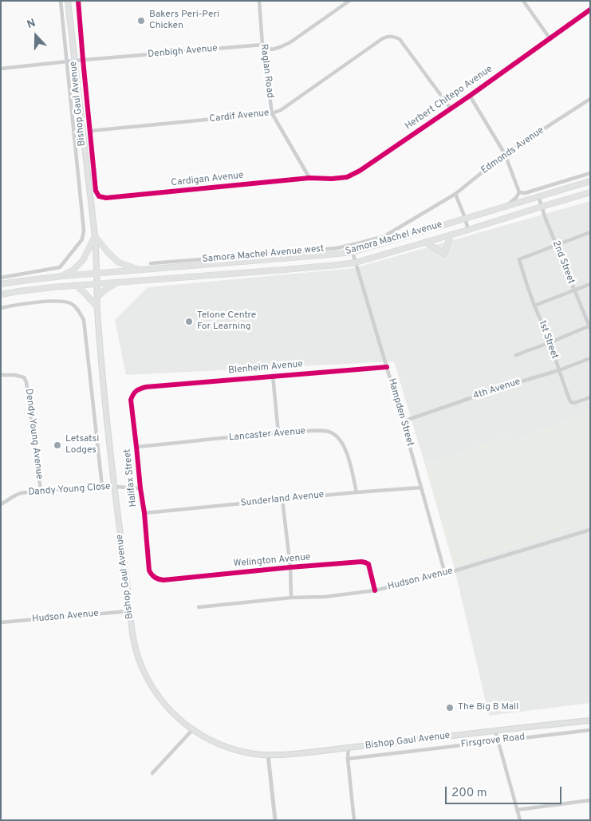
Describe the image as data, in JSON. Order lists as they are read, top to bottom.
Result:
{
  "streets": {
    "highway": ["Samora Machel Avenue"],
    "main road": ["Bishop Gaul Avenue"],
    "street": [
      "Denbigh Avenue",
      "Raglan Road",
      "Herbert Chitepo Avenue",
      "Cardif Avenue",
      "Edmonds Avenue",
      "Cardigan Avenue",
      "Samora Machel Avenue west",
      "2nd Street",
      "1st Street",
      "Blenheim Avenue",
      "4th Avenue",
      "Hampden Street",
      "Dendy Young Avenue",
      "Lancaster Avenue",
      "Halifax Street",
      "Dandy Young Close",
      "Sunderland Avenue",
      "Welington Avenue",
      "Hudson Avenue",
      "Firsgrove Road"
    ]
  },
  "crossings": [
    ["Denbigh Avenue", "Raglan Road"],
    ["Denbigh Avenue", "Bishop Gaul Avenue"],
    ["Raglan Road", "Herbert Chitepo Avenue"],
    ["Raglan Road", "Cardif Avenue"],
    ["Raglan Road", "Cardigan Avenue"],
    ["Herbert Chitepo Avenue", "Cardif Avenue"],
    ["Herbert Chitepo Avenue", "Cardigan Avenue"],
    ["Bishop Gaul Avenue", "Cardif Avenue"],
    ["Bishop Gaul Avenue", "Cardigan Avenue"],
    ["Bishop Gaul Avenue", "Samora Machel Avenue"],
    ["Bishop Gaul Avenue", "Dandy Young Close"],
    ["Bishop Gaul Avenue", "Hudson Avenue"],
    ["Edmonds Avenue", "Samora Machel Avenue west"],
    ["Samora Machel Avenue", "2nd Street"],
    ["Samora Machel Avenue", "Hampden Street"],
    ["2nd Street", "1st Street"],
    ["1st Street", "4th Avenue"],
    ["Blenheim Avenue", "Hampden Street"],
    ["Blenheim Avenue", "Halifax Street"],
    ["4th Avenue", "Hampden Street"],
    ["Hampden Street", "Sunderland Avenue"],
    ["Hampden Street", "Hudson Avenue"],
    ["Dendy Young Avenue", "Dandy Young Close"],
    ["Lancaster Avenue", "Halifax Street"],
    ["Lancaster Avenue", "Sunderland Avenue"],
    ["Halifax Street", "Dandy Young Close"],
    ["Halifax Street", "Sunderland Avenue"],
    ["Halifax Street", "Welington Avenue"],
    ["Welington Avenue", "Hudson Avenue"]
  ],
  "places": [
    "Bakers Peri-Peri Chicken",
    "Telone Centre For Learning",
    "Letsatsi Lodges",
    "The Big B Mall"
  ],
  "scale_bar": "200 m",
  "north": "top"
}
